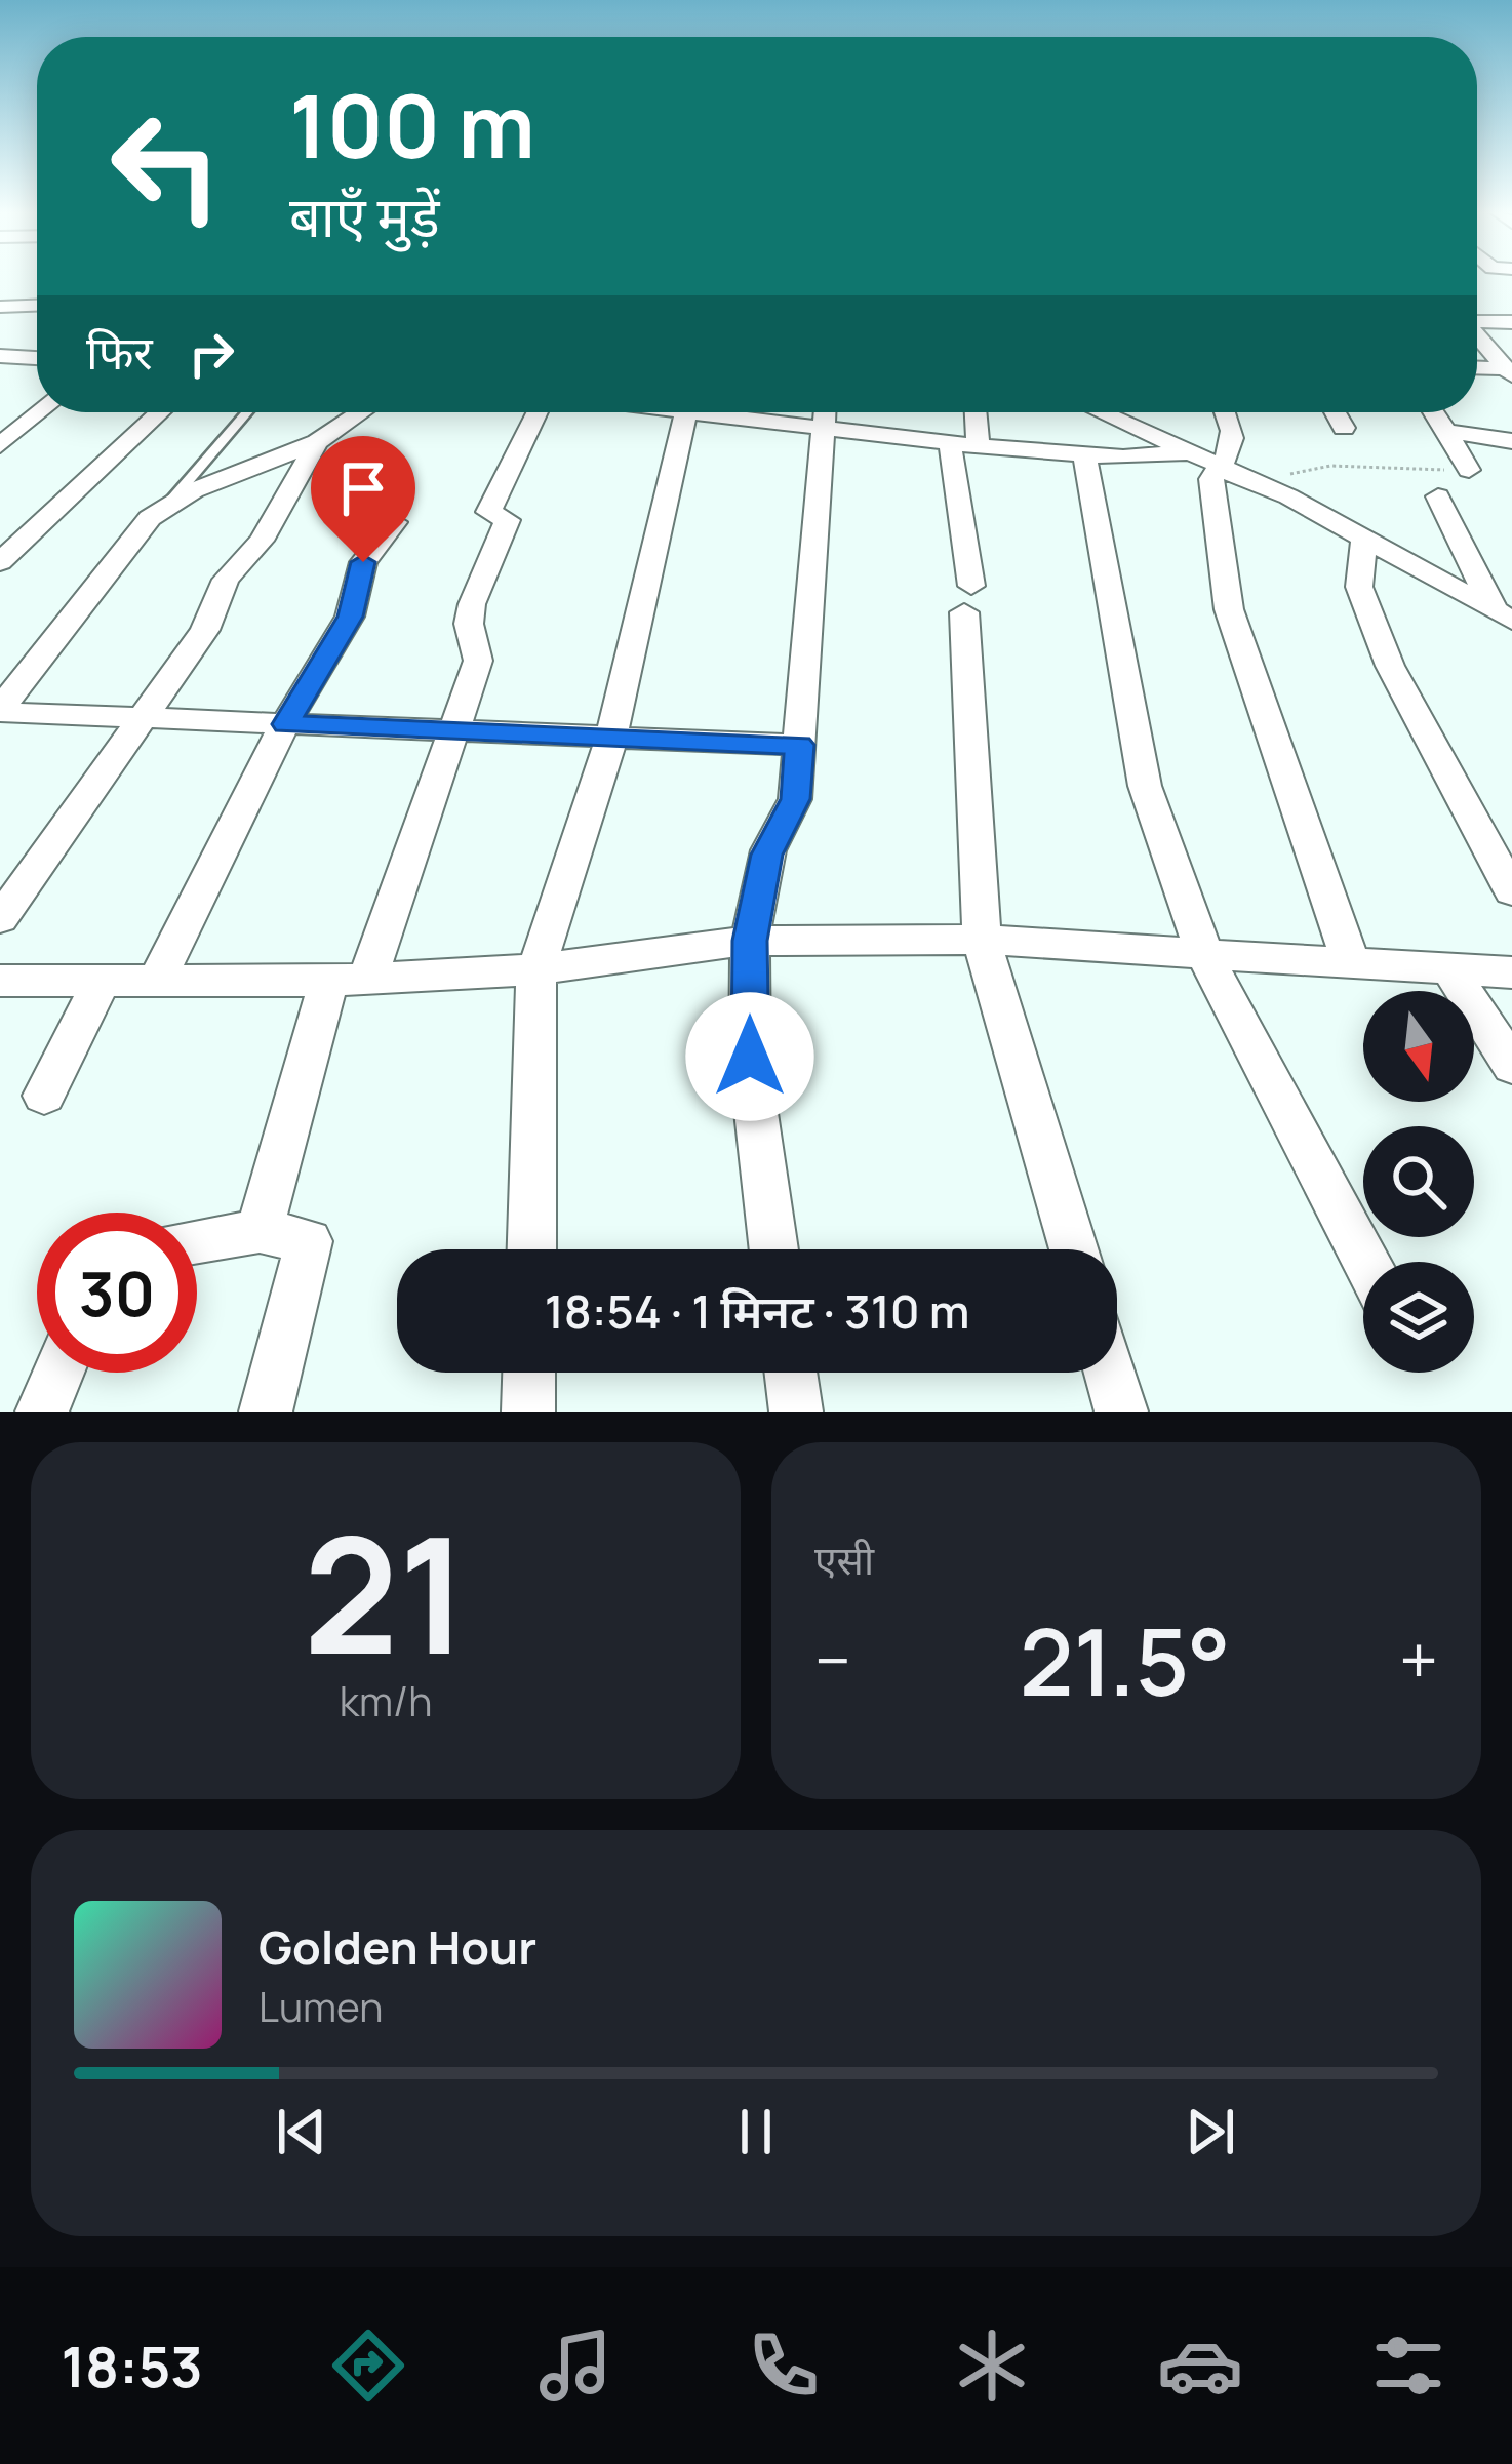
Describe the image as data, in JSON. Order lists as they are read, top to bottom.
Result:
{
  "north": "bottom",
  "page": {
    "turn": ["100 m", "बाएँ मुड़ें"],
    "then": "फिर",
    "limit": "30",
    "trip": "18:54 · 1 मिनट · 310 m",
    "tile": [
      ["21", "km/h"],
      "एसी"
    ],
    "heat": ["−", "21.5°", "+"],
    "song": ["Golden Hour", "Lumen"],
    "tabs": "18:53"
  }
}
